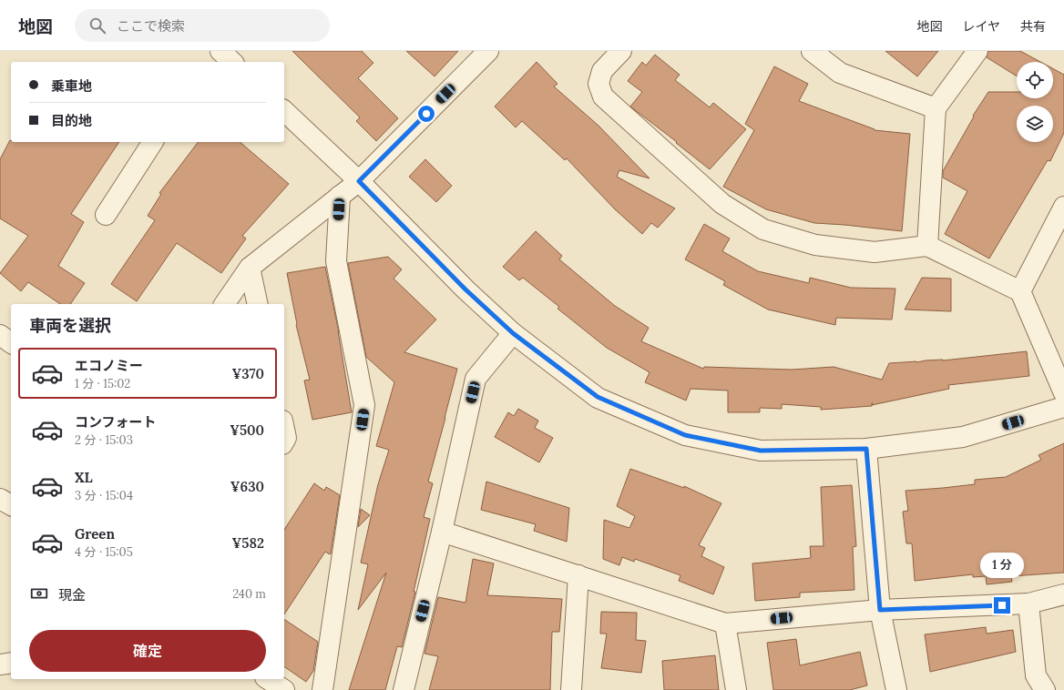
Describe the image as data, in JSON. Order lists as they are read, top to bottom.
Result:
{
  "page": {
    "header": "地図",
    "search": "ここで検索",
    "nav": ["地図", "レイヤ", "共有"],
    "banner": ["乗車地", "目的地"],
    "heading": "車両を選択",
    "list": [
      {
        "name": "エコノミー",
        "note": "1 分 · 15:02",
        "value": "¥370"
      },
      {
        "name": "コンフォート",
        "note": "2 分 · 15:03",
        "value": "¥500"
      },
      {
        "name": "XL",
        "note": "3 分 · 15:04",
        "value": "¥630"
      },
      {
        "name": "Green",
        "note": "4 分 · 15:05",
        "value": "¥582"
      }
    ],
    "bubble": "1 分",
    "pay": ["現金", "240 m"],
    "buttons": "確定"
  }
}
